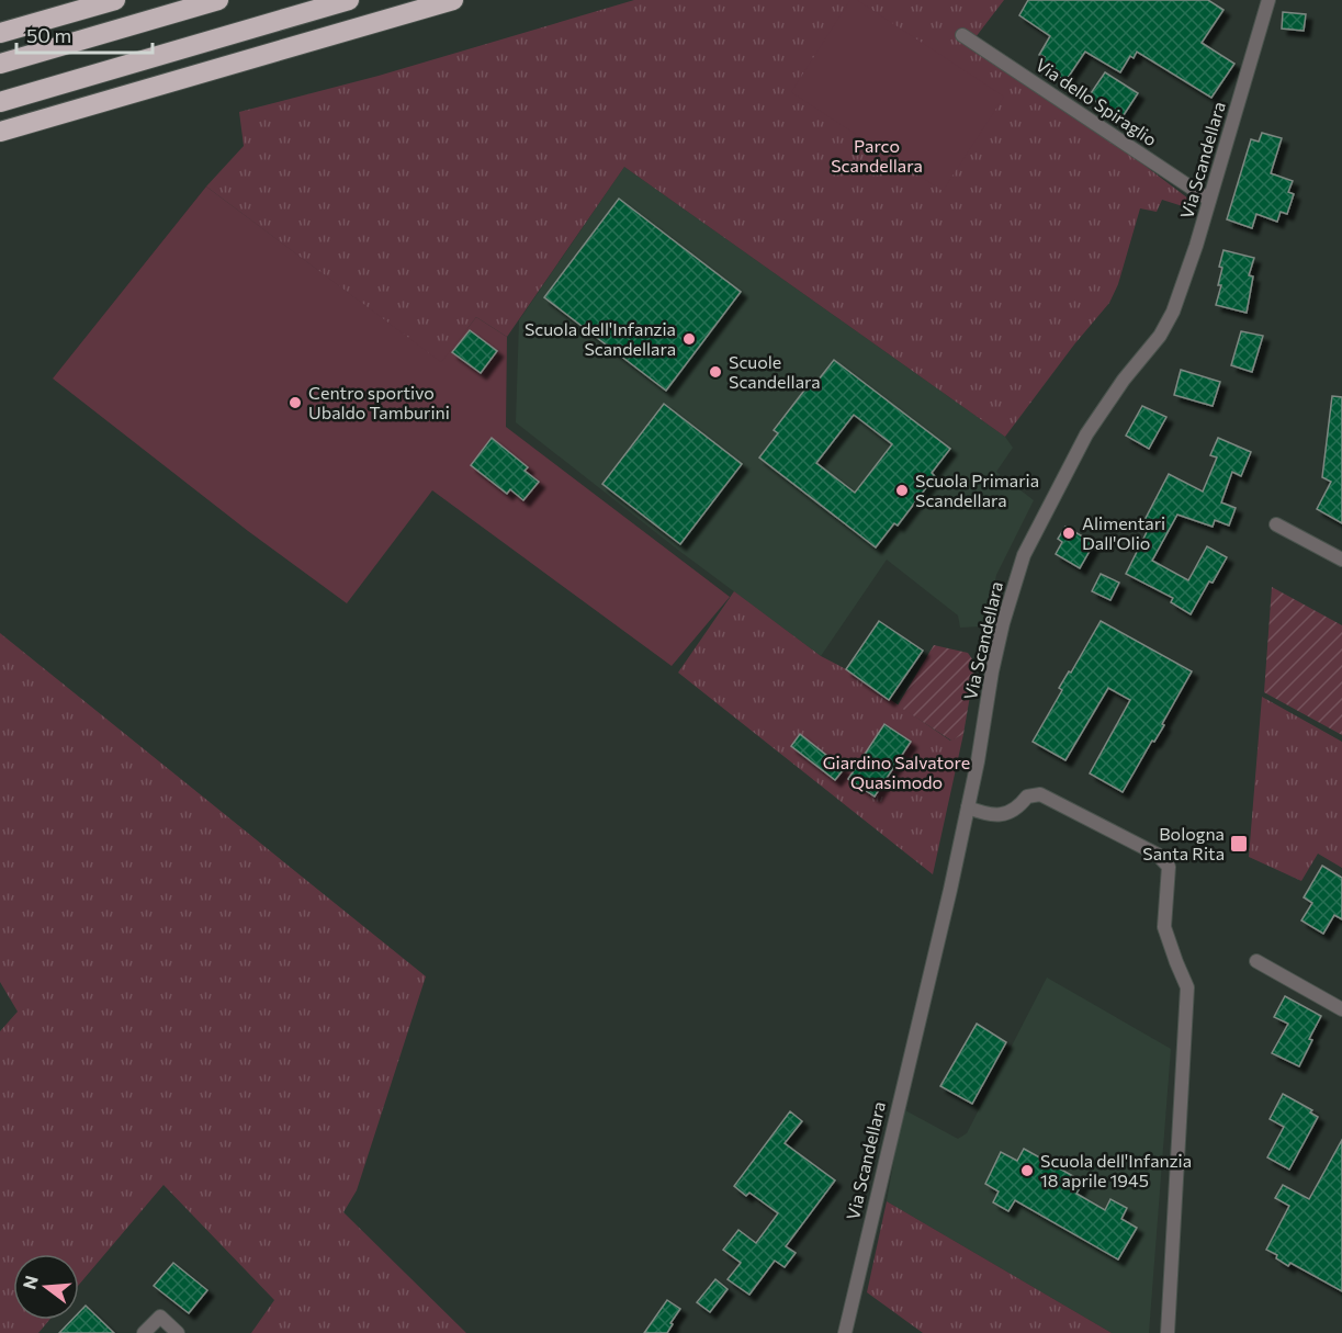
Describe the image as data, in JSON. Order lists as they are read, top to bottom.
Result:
{
  "streets": {
    "street": ["Via dello Spiraglio", "Via Scandellara"]
  },
  "crossings": [
    ["Via dello Spiraglio", "Via Scandellara"]
  ],
  "parks": ["Parco Scandellara", "Giardino Salvatore Quasimodo"],
  "places": {
    "other": [
      "Scuola dell'Infanzia Scandellara",
      "Scuole Scandellara",
      "Centro sportivo Ubaldo Tamburini",
      "Scuola Primaria Scandellara",
      "Alimentari Dall'Olio",
      "Scuola dell'Infanzia 18 aprile 1945"
    ],
    "transit": ["Bologna Santa Rita"]
  },
  "scale_bar": "50 m",
  "north": "left"
}
